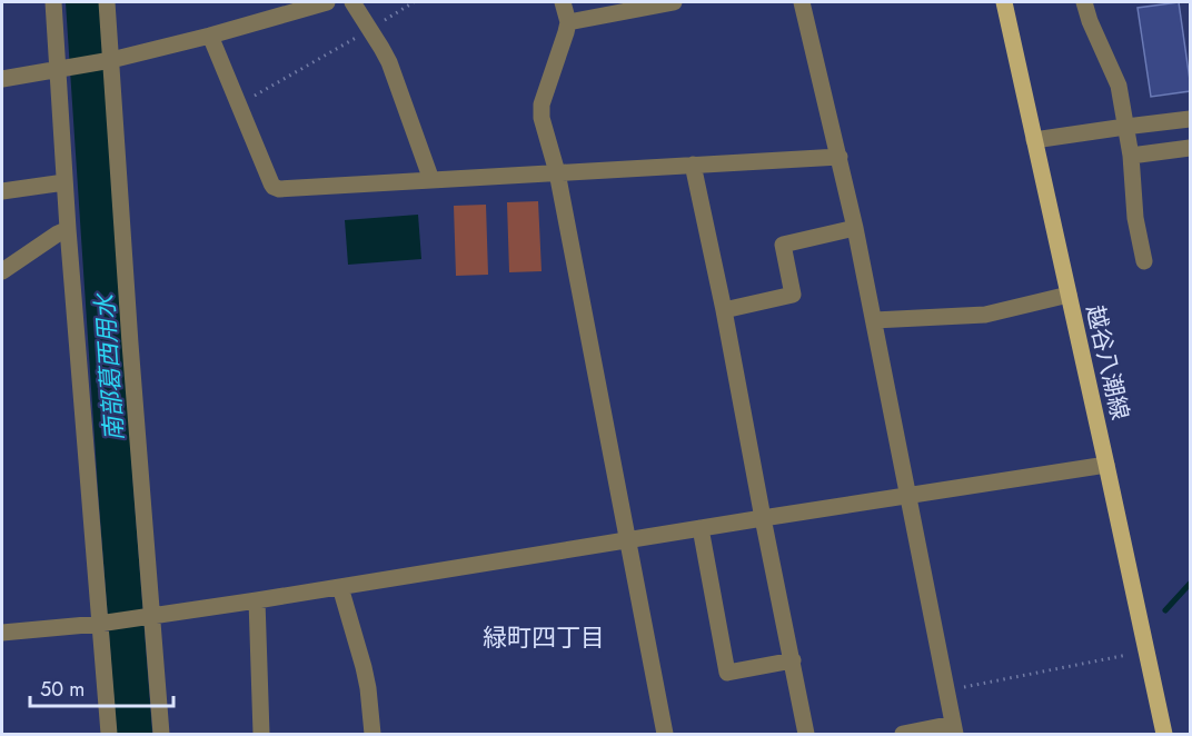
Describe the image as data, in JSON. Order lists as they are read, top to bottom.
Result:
{
  "streets": {
    "main road": ["越谷八潮線"]
  },
  "districts": ["緑町四丁目"],
  "water": ["南部葛西用水"],
  "scale_bar": "50 m"
}
